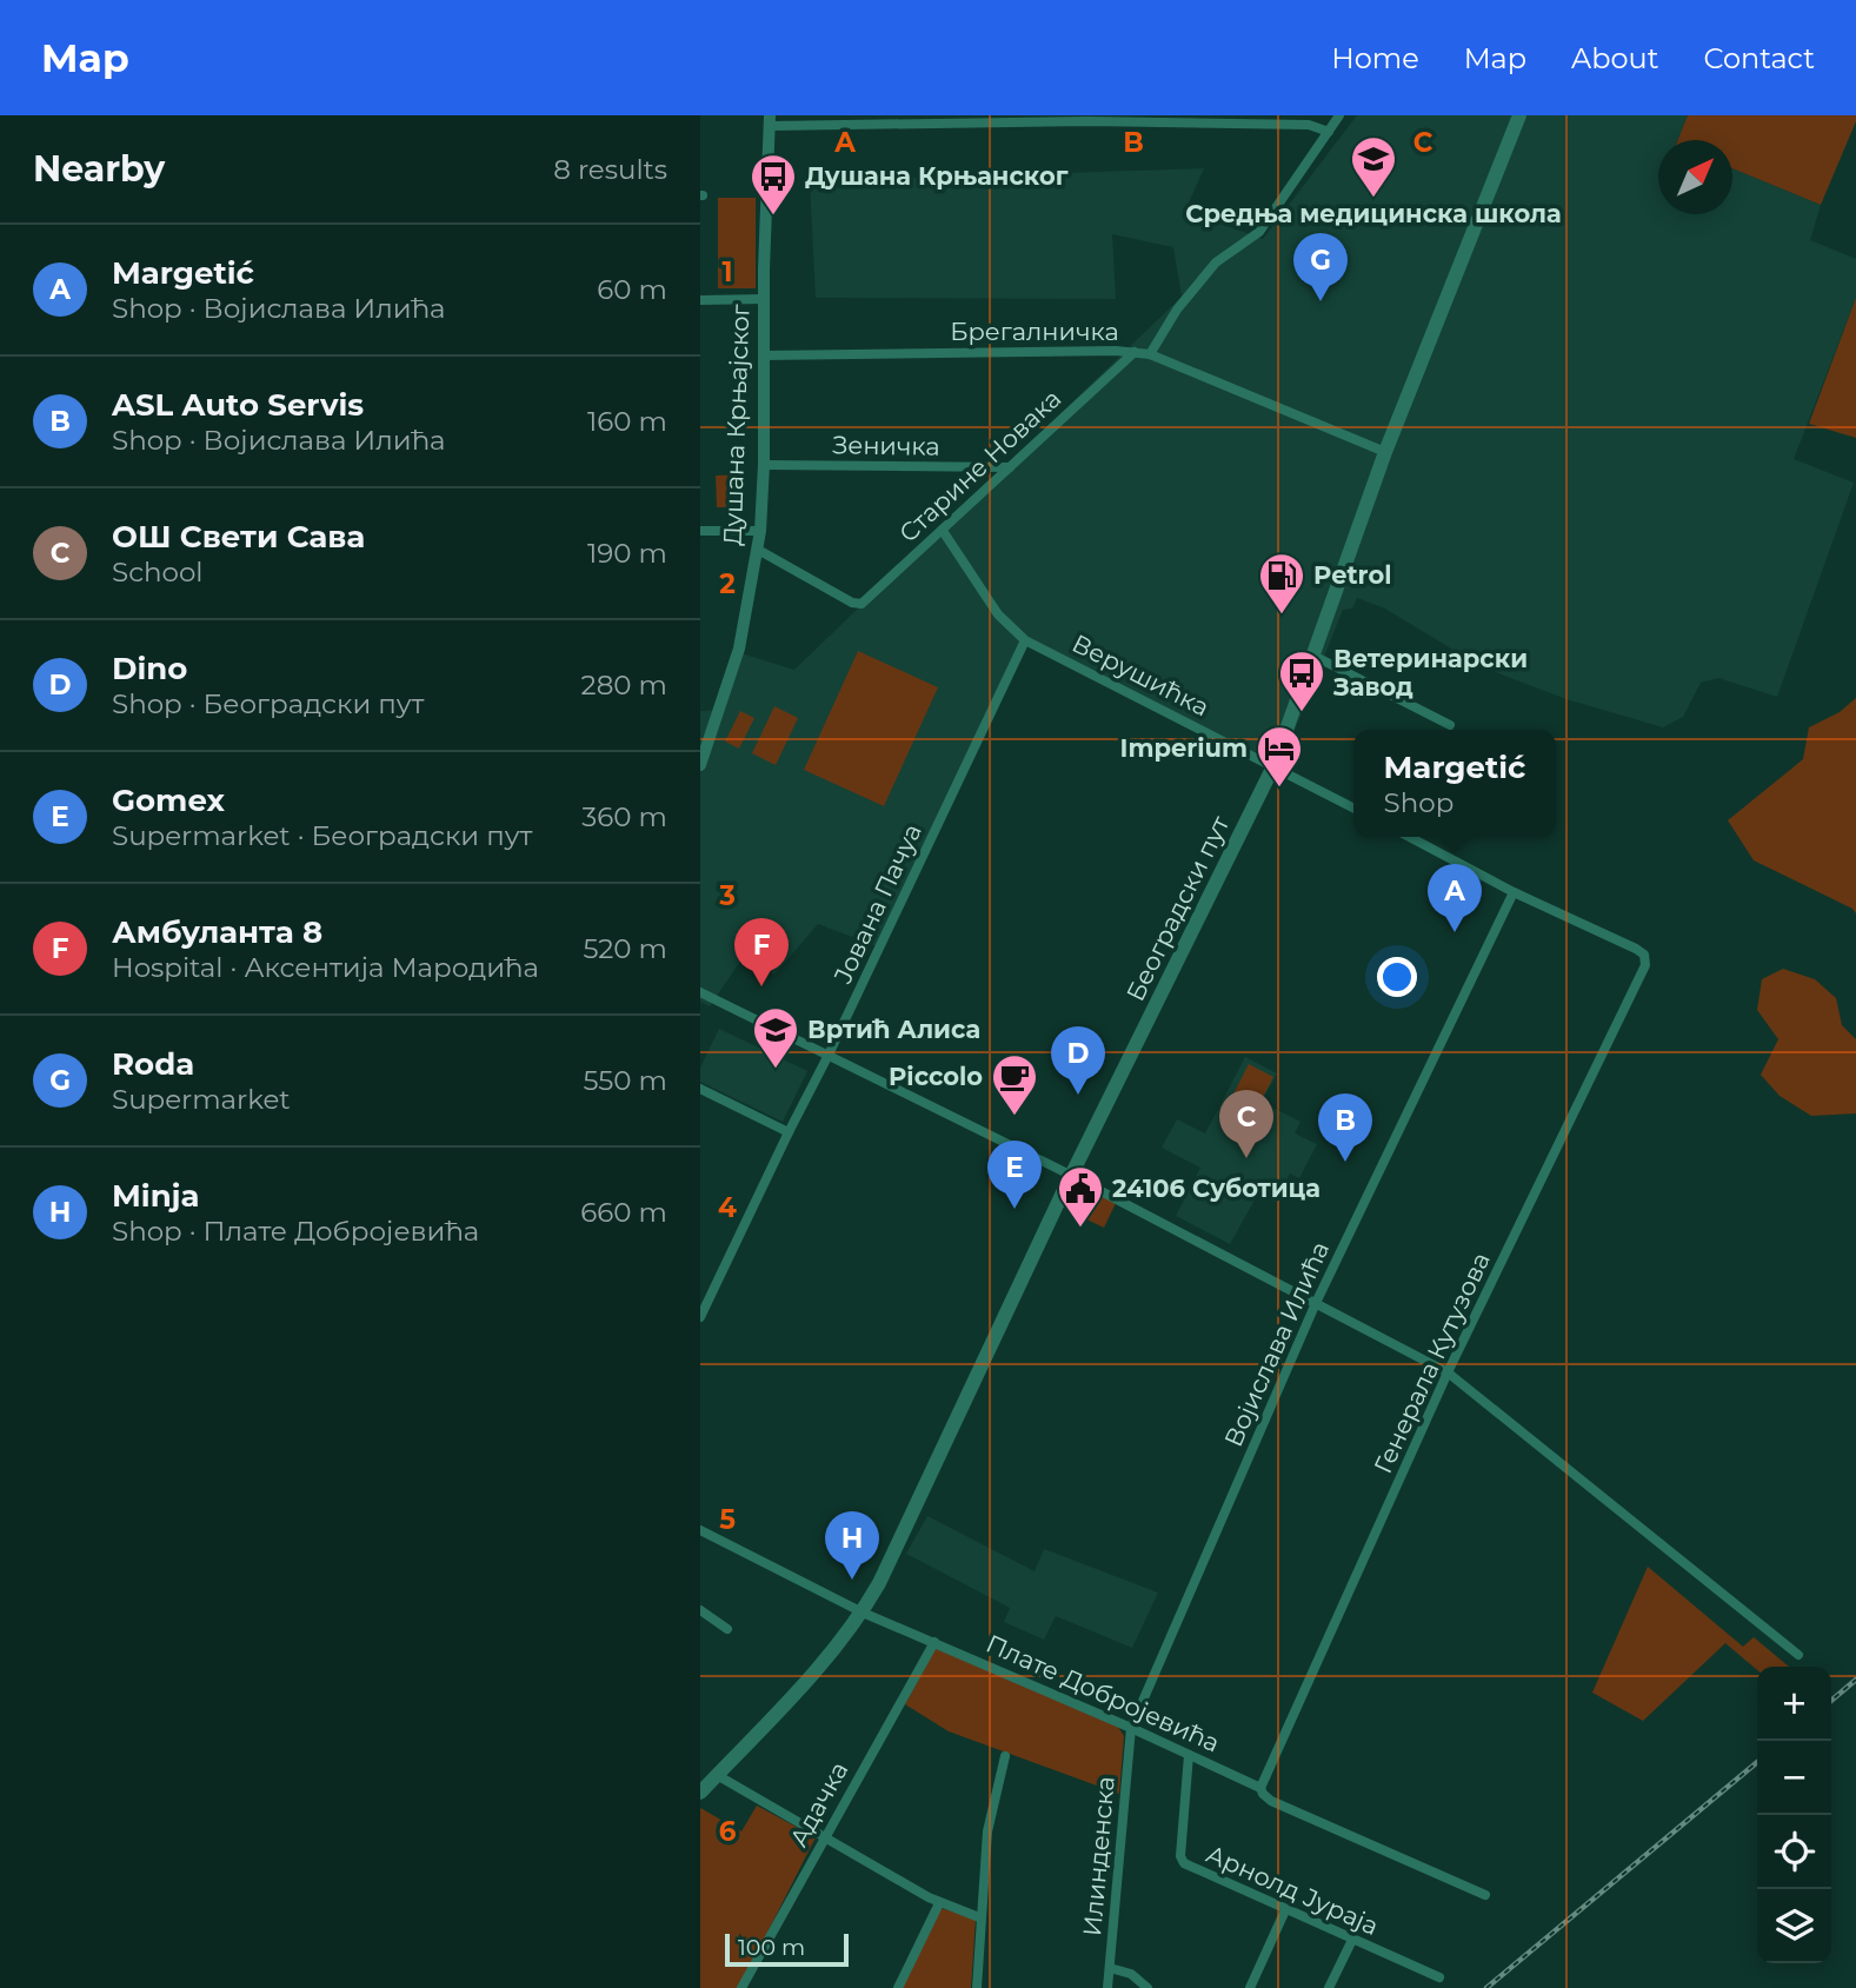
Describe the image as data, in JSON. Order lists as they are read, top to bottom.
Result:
{
  "streets": {
    "main road": ["Београдски пут"],
    "street": [
      "Брегалничка",
      "Душана Крњајског",
      "Зеничка",
      "Старине Новака",
      "Верушићка",
      "Јована Пачуа",
      "Војислава Илића",
      "Генерала Кутузова",
      "Плате Добројевића",
      "Адачка",
      "Илинденска",
      "Арнолд Јураја"
    ]
  },
  "crossings": [
    ["Брегалничка", "Душана Крњајског"],
    ["Брегалничка", "Старине Новака"],
    ["Брегалничка", "Београдски пут"],
    ["Душана Крњајског", "Зеничка"],
    ["Душана Крњајског", "Старине Новака"],
    ["Зеничка", "Старине Новака"],
    ["Старине Новака", "Верушићка"],
    ["Верушићка", "Јована Пачуа"],
    ["Верушићка", "Београдски пут"],
    ["Београдски пут", "Плате Добројевића"],
    ["Војислава Илића", "Генерала Кутузова"],
    ["Војислава Илића", "Плате Добројевића"],
    ["Војислава Илића", "Илинденска"],
    ["Генерала Кутузова", "Плате Добројевића"],
    ["Плате Добројевића", "Адачка"],
    ["Плате Добројевића", "Илинденска"],
    ["Плате Добројевића", "Арнолд Јураја"]
  ],
  "places": {
    "school or university": ["Средња медицинска школа", "Вртић Алиса"],
    "bus stop": ["Душана Крњанског", "Ветеринарски Завод"],
    "fuel station": ["Petrol"],
    "hotel": ["Imperium"],
    "cafe": ["Piccolo"],
    "public building": ["24106 Суботица"]
  },
  "scale_bar": "100 m",
  "north": "top right",
  "page": {
    "header": "Map",
    "nav": [
      "Home",
      "Map",
      "About",
      "Contact"
    ],
    "heading": ["Nearby", "8 results"],
    "list": [
      {
        "mark": "A",
        "name": "Margetić",
        "note": "Shop · Војислава Илића",
        "value": "60 m"
      },
      {
        "mark": "B",
        "name": "ASL Auto Servis",
        "note": "Shop · Војислава Илића",
        "value": "160 m"
      },
      {
        "mark": "C",
        "name": "ОШ Свети Сава",
        "note": "School",
        "value": "190 m"
      },
      {
        "mark": "D",
        "name": "Dino",
        "note": "Shop · Београдски пут",
        "value": "280 m"
      },
      {
        "mark": "E",
        "name": "Gomex",
        "note": "Supermarket · Београдски пут",
        "value": "360 m"
      },
      {
        "mark": "F",
        "name": "Амбуланта 8",
        "note": "Hospital · Аксентија Мародића",
        "value": "520 m"
      },
      {
        "mark": "G",
        "name": "Roda",
        "note": "Supermarket",
        "value": "550 m"
      },
      {
        "mark": "H",
        "name": "Minja",
        "note": "Shop · Плате Добројевића",
        "value": "660 m"
      }
    ],
    "pins": [
      "G",
      "A",
      "F",
      "D",
      "C",
      "B",
      "E",
      "H"
    ],
    "popup": ["Margetić", "Shop"],
    "map_buttons": ["+", "−"],
    "scale": "100 m"
  },
  "grid": {
    "columns": ["A", "B", "C"],
    "rows": [
      "1",
      "2",
      "3",
      "4",
      "5",
      "6"
    ]
  }
}
